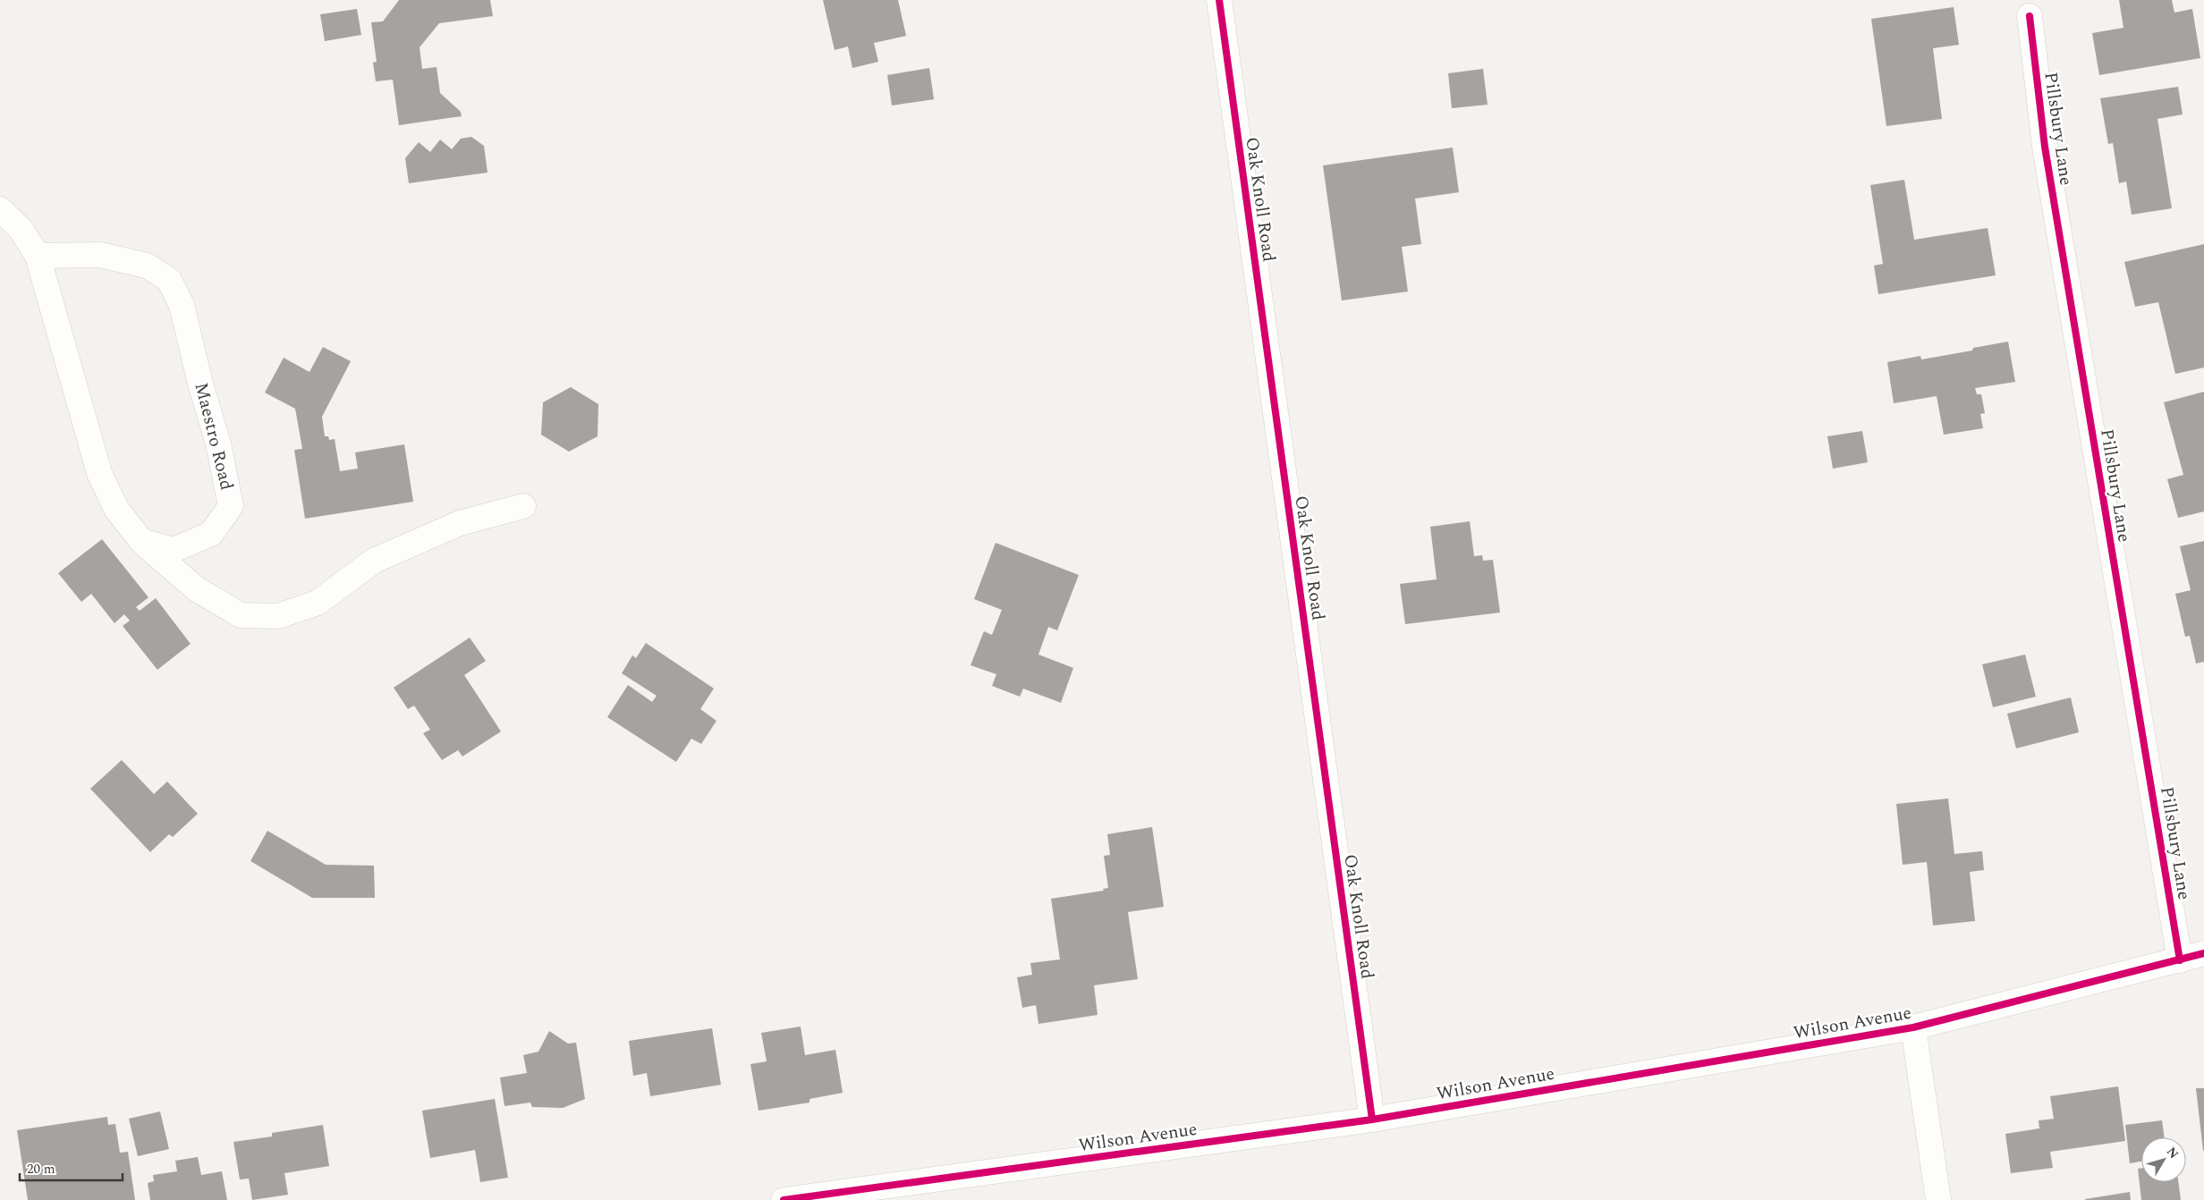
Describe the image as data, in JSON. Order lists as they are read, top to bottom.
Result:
{
  "streets": {
    "street": [
      "Pillsbury Lane",
      "Oak Knoll Road",
      "Maestro Road",
      "Wilson Avenue"
    ]
  },
  "crossings": [
    ["Pillsbury Lane", "Wilson Avenue"],
    ["Oak Knoll Road", "Wilson Avenue"]
  ],
  "scale_bar": "20 m",
  "north": "top right"
}
